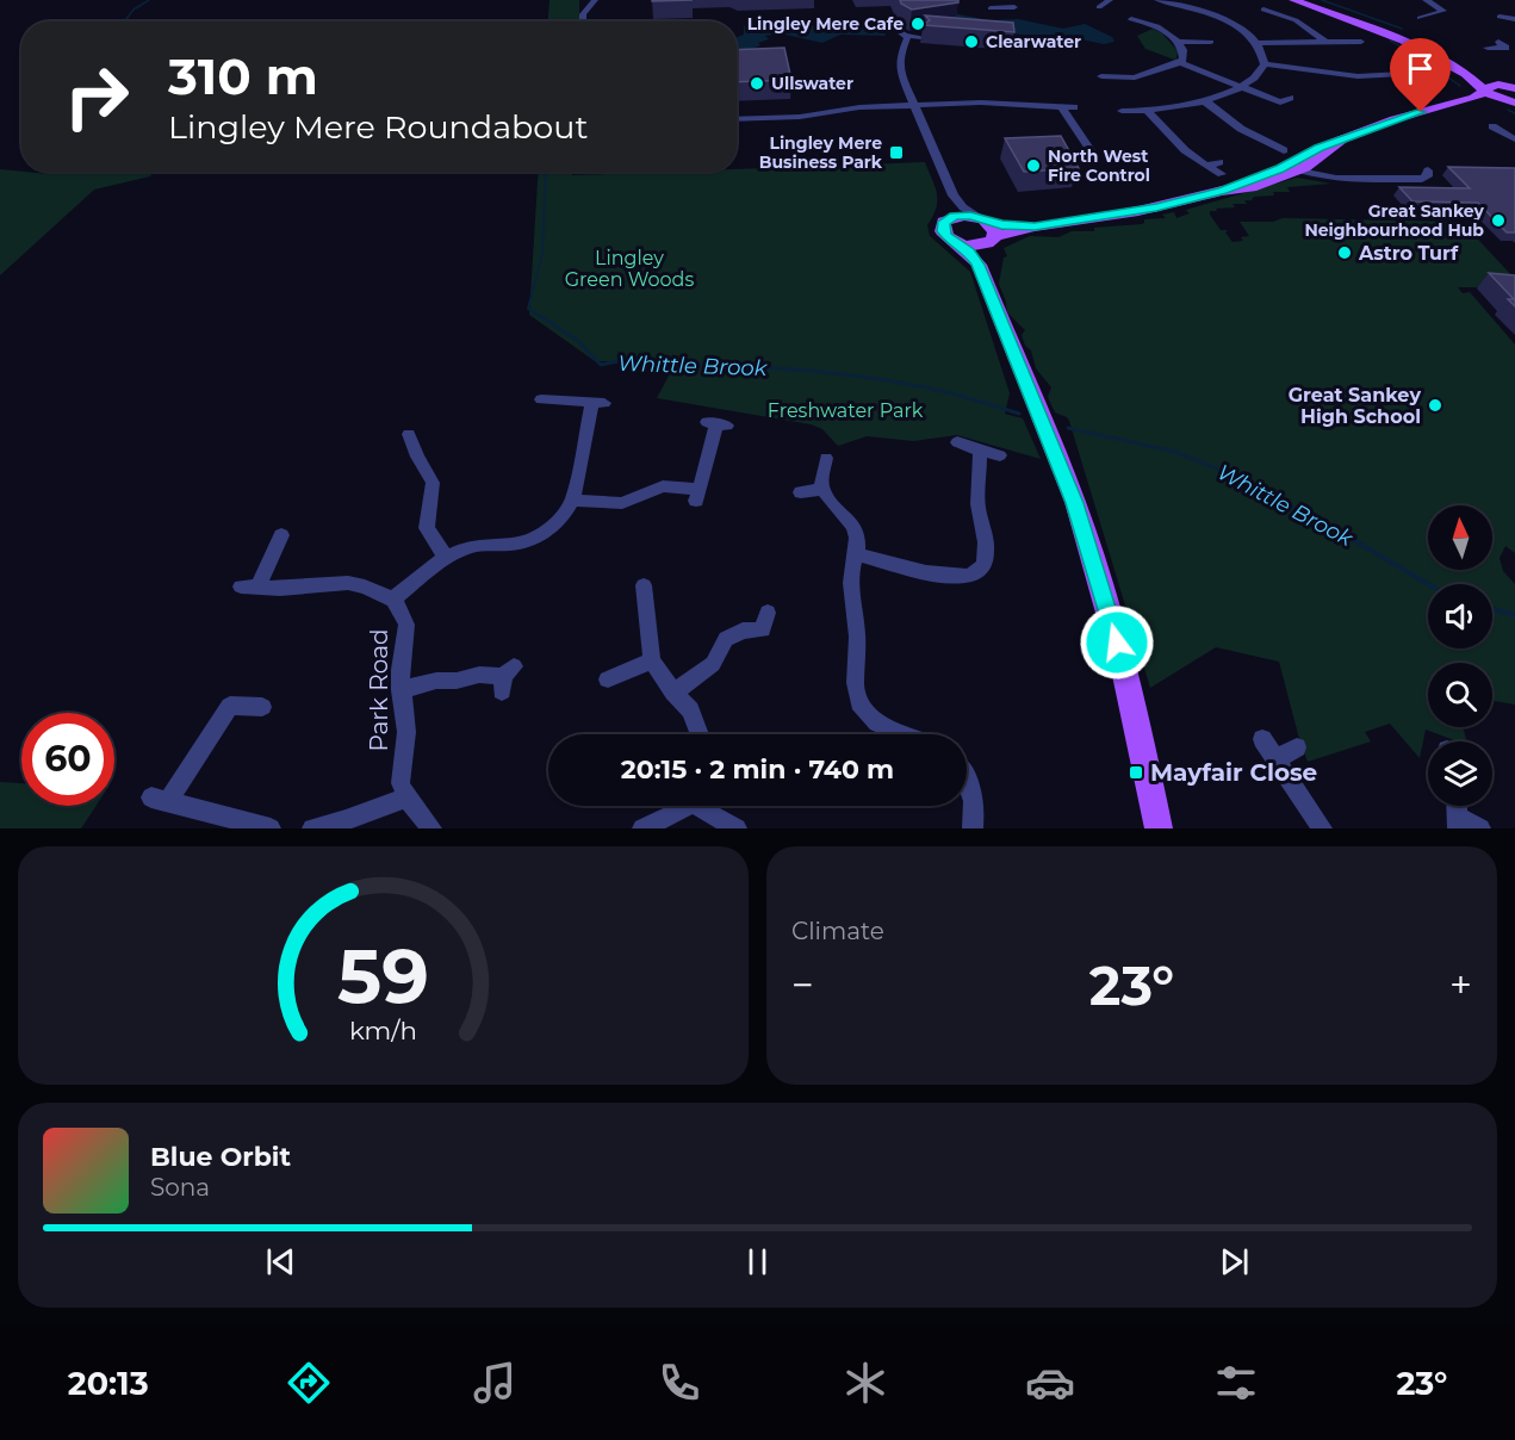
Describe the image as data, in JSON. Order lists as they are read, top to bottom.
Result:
{
  "streets": {
    "street": ["Park Road"]
  },
  "water": ["Whittle Brook"],
  "parks": ["Lingley Green Woods", "Freshwater Park"],
  "places": {
    "other": [
      "Lingley Mere Cafe",
      "Clearwater",
      "Ullswater",
      "North West Fire Control",
      "Great Sankey Neighbourhood Hub",
      "Astro Turf",
      "Great Sankey High School"
    ],
    "transit": ["Lingley Mere Business Park", "Mayfair Close"]
  },
  "north": "top",
  "page": {
    "turn": ["310 m", "Lingley Mere Roundabout"],
    "limit": "60",
    "trip": "20:15 · 2 min · 740 m",
    "tile": "Climate",
    "heat": ["−", "23°", "+"],
    "song": ["Blue Orbit", "Sona"],
    "tabs": ["20:13", "23°"],
    "gauge": ["59", "km/h"]
  }
}
